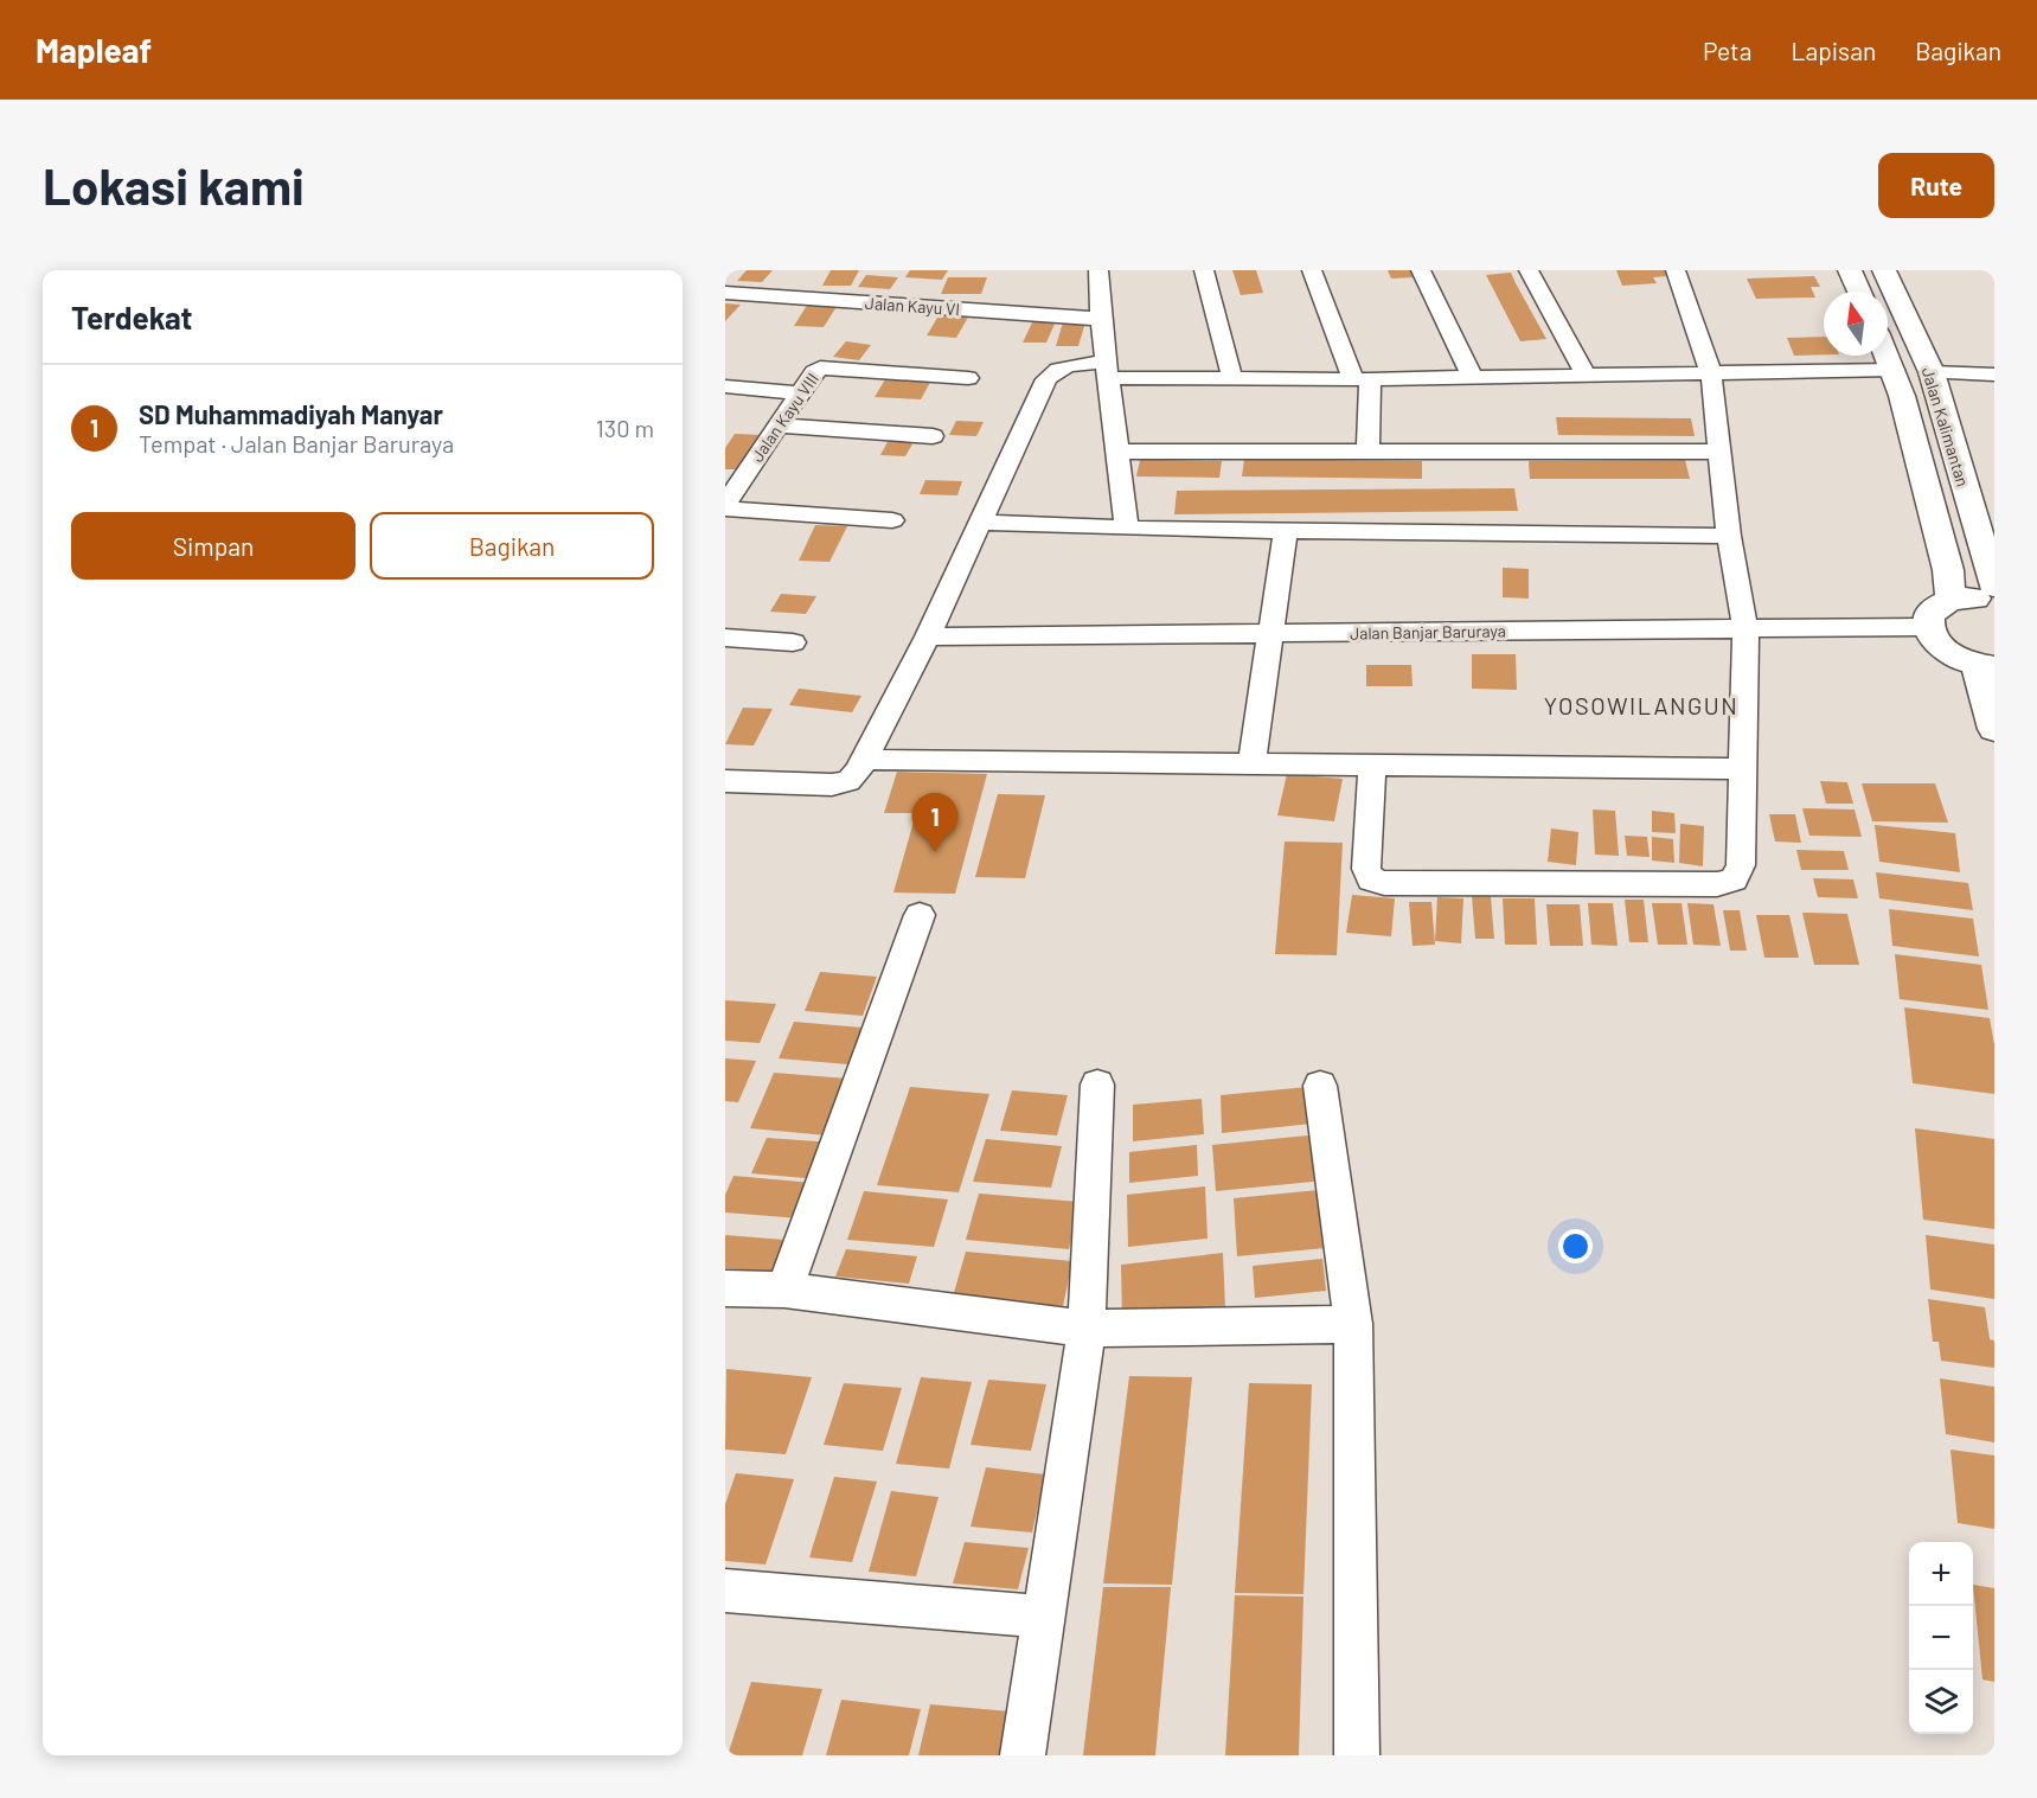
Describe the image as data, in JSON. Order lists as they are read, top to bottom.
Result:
{
  "streets": {
    "main road": ["Jalan Kalimantan"],
    "street": ["Jalan Kayu VI", "Jalan Kayu VIII", "Jalan Banjar Baruraya"]
  },
  "districts": ["YOSOWILANGUN"],
  "north": "top",
  "page": {
    "header": "Mapleaf",
    "nav": ["Peta", "Lapisan", "Bagikan"],
    "buttons": [
      "Rute",
      ["Simpan", "Bagikan"]
    ],
    "title": "Lokasi kami",
    "heading": "Terdekat",
    "list": [
      {
        "mark": "1",
        "name": "SD Muhammadiyah Manyar",
        "note": "Tempat · Jalan Banjar Baruraya",
        "value": "130 m"
      }
    ],
    "pins": "1",
    "map_buttons": ["+", "−"]
  }
}
